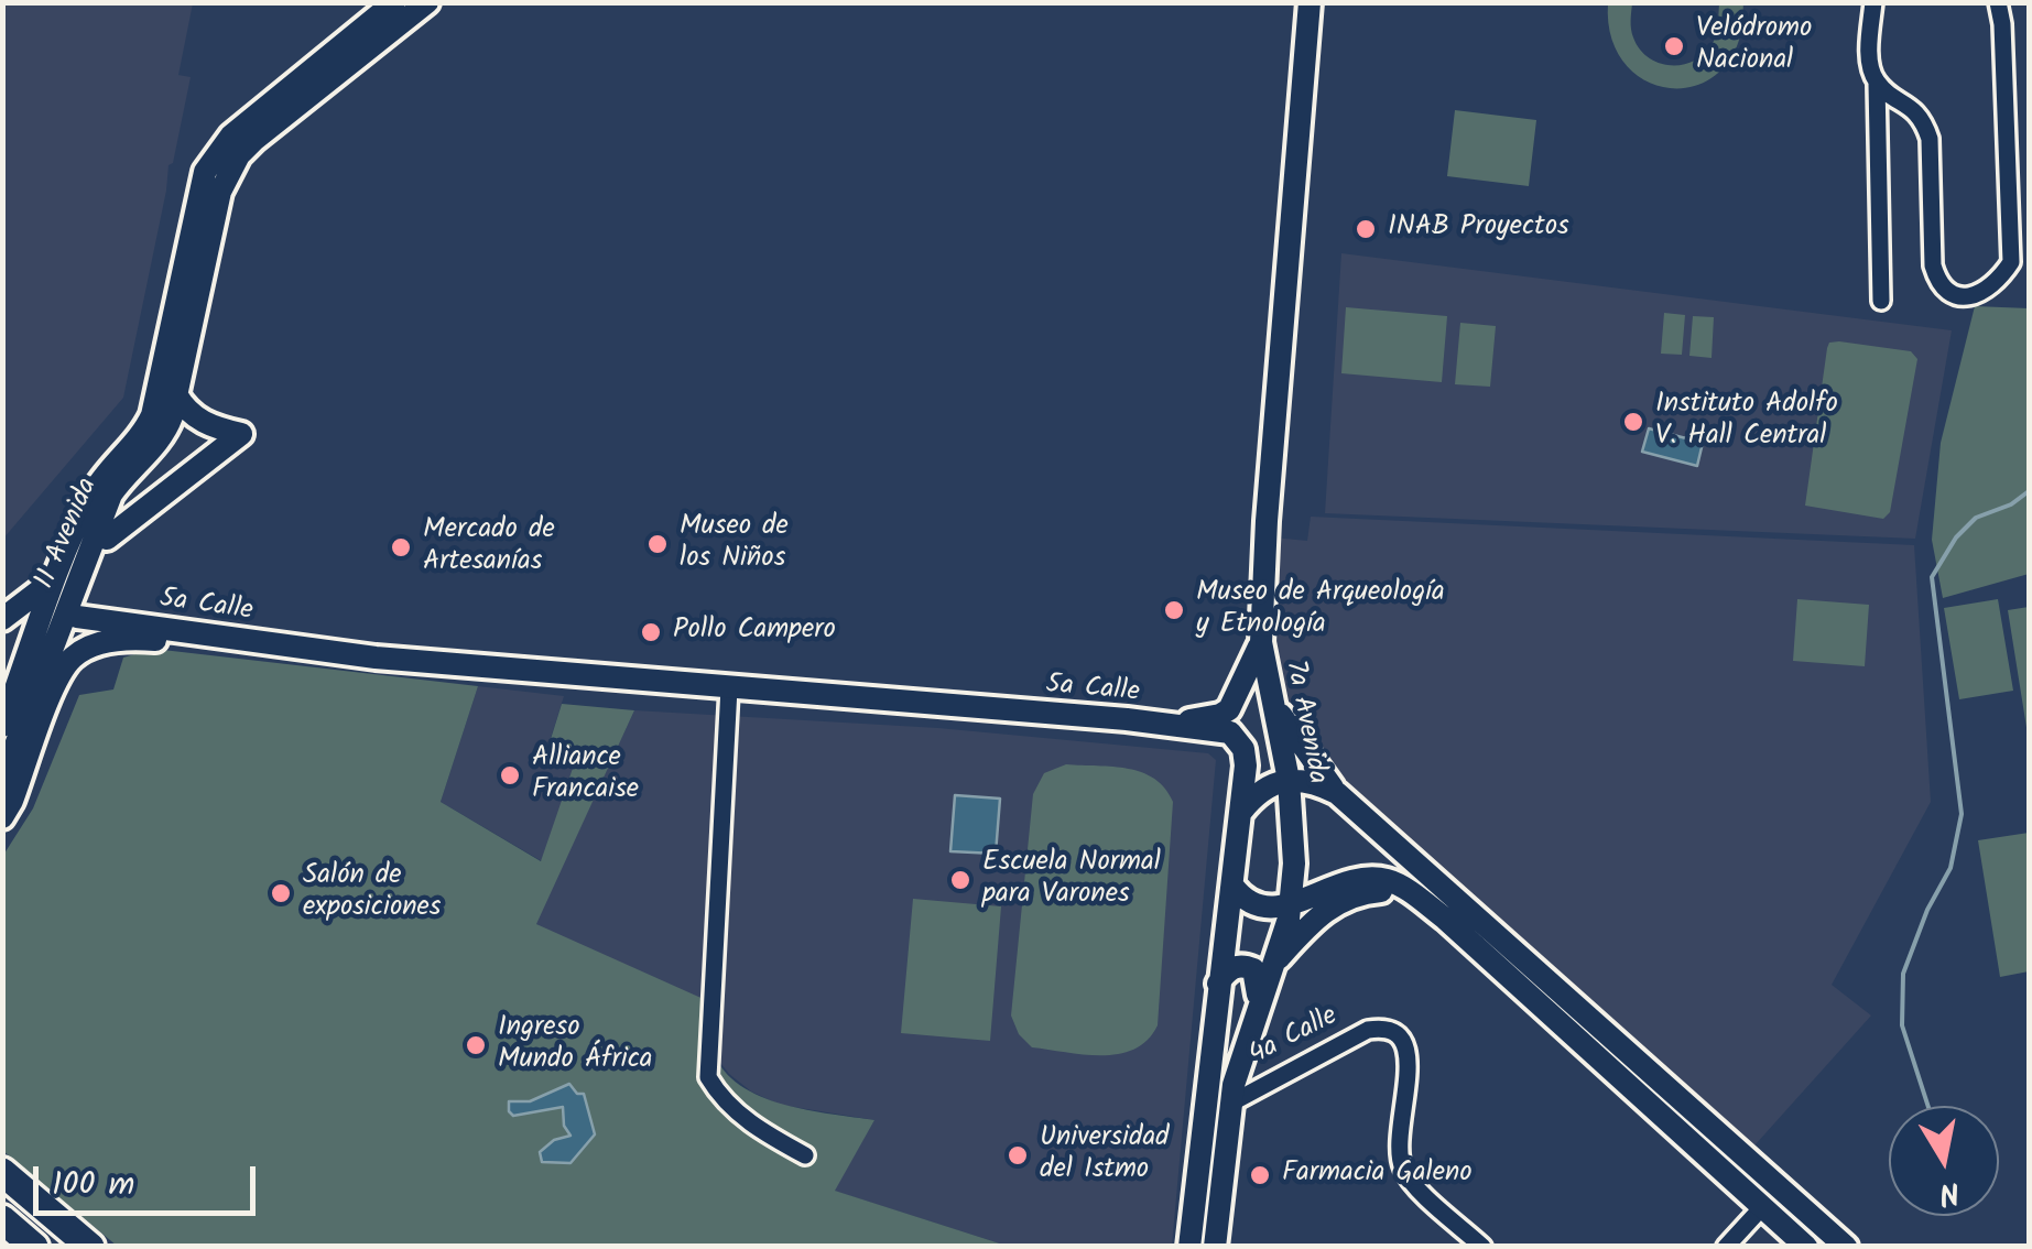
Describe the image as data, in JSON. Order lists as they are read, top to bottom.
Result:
{
  "streets": {
    "main road": ["11 Avenida", "5a Calle", "7a Avenida"],
    "street": ["4a Calle"]
  },
  "crossings": [
    ["7a Avenida", "4a Calle"]
  ],
  "places": [
    "Velódromo Nacional",
    "INAB Proyectos",
    "Instituto Adolfo V. Hall Central",
    "Museo de los Niños",
    "Mercado de Artesanías",
    "Museo de Arqueología y Etnología",
    "Pollo Campero",
    "Alliance Francaise",
    "Escuela Normal para Varones",
    "Salón de exposiciones",
    "Ingreso Mundo África",
    "Universidad del Istmo",
    "Farmacia Galeno"
  ],
  "scale_bar": "100 m",
  "north": "bottom"
}
